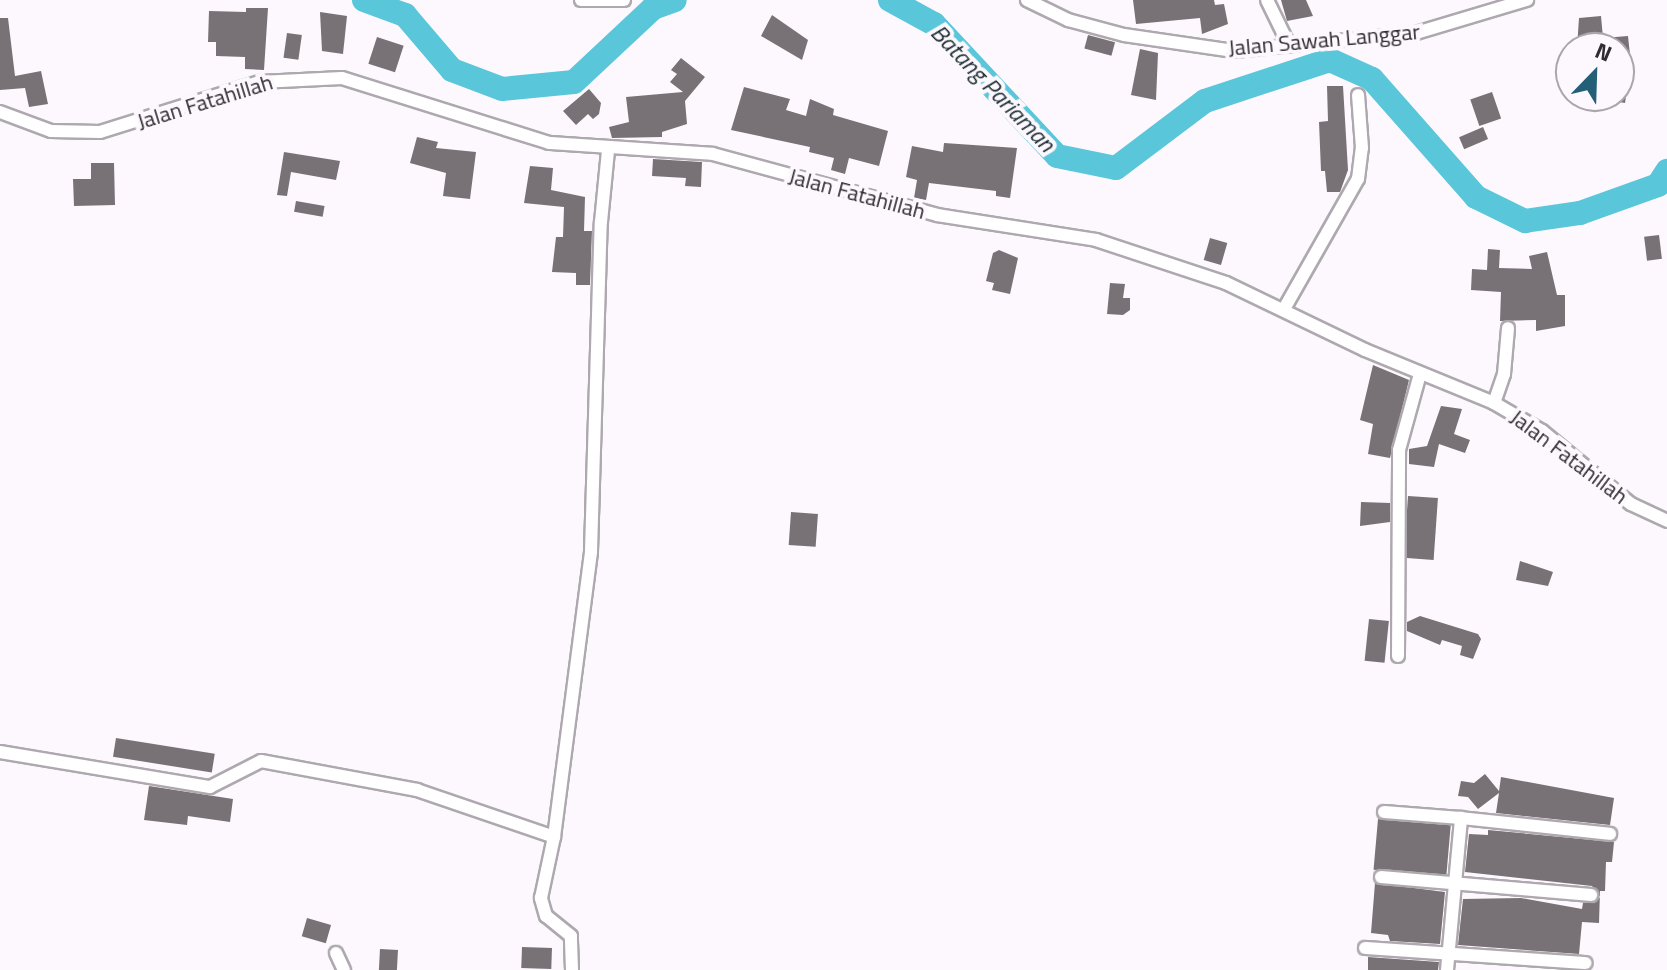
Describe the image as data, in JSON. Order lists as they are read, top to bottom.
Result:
{
  "streets": {
    "street": ["Jalan Sawah Langgar", "Jalan Fatahillah"]
  },
  "water": ["Batang Pariaman"],
  "north": "top right"
}
